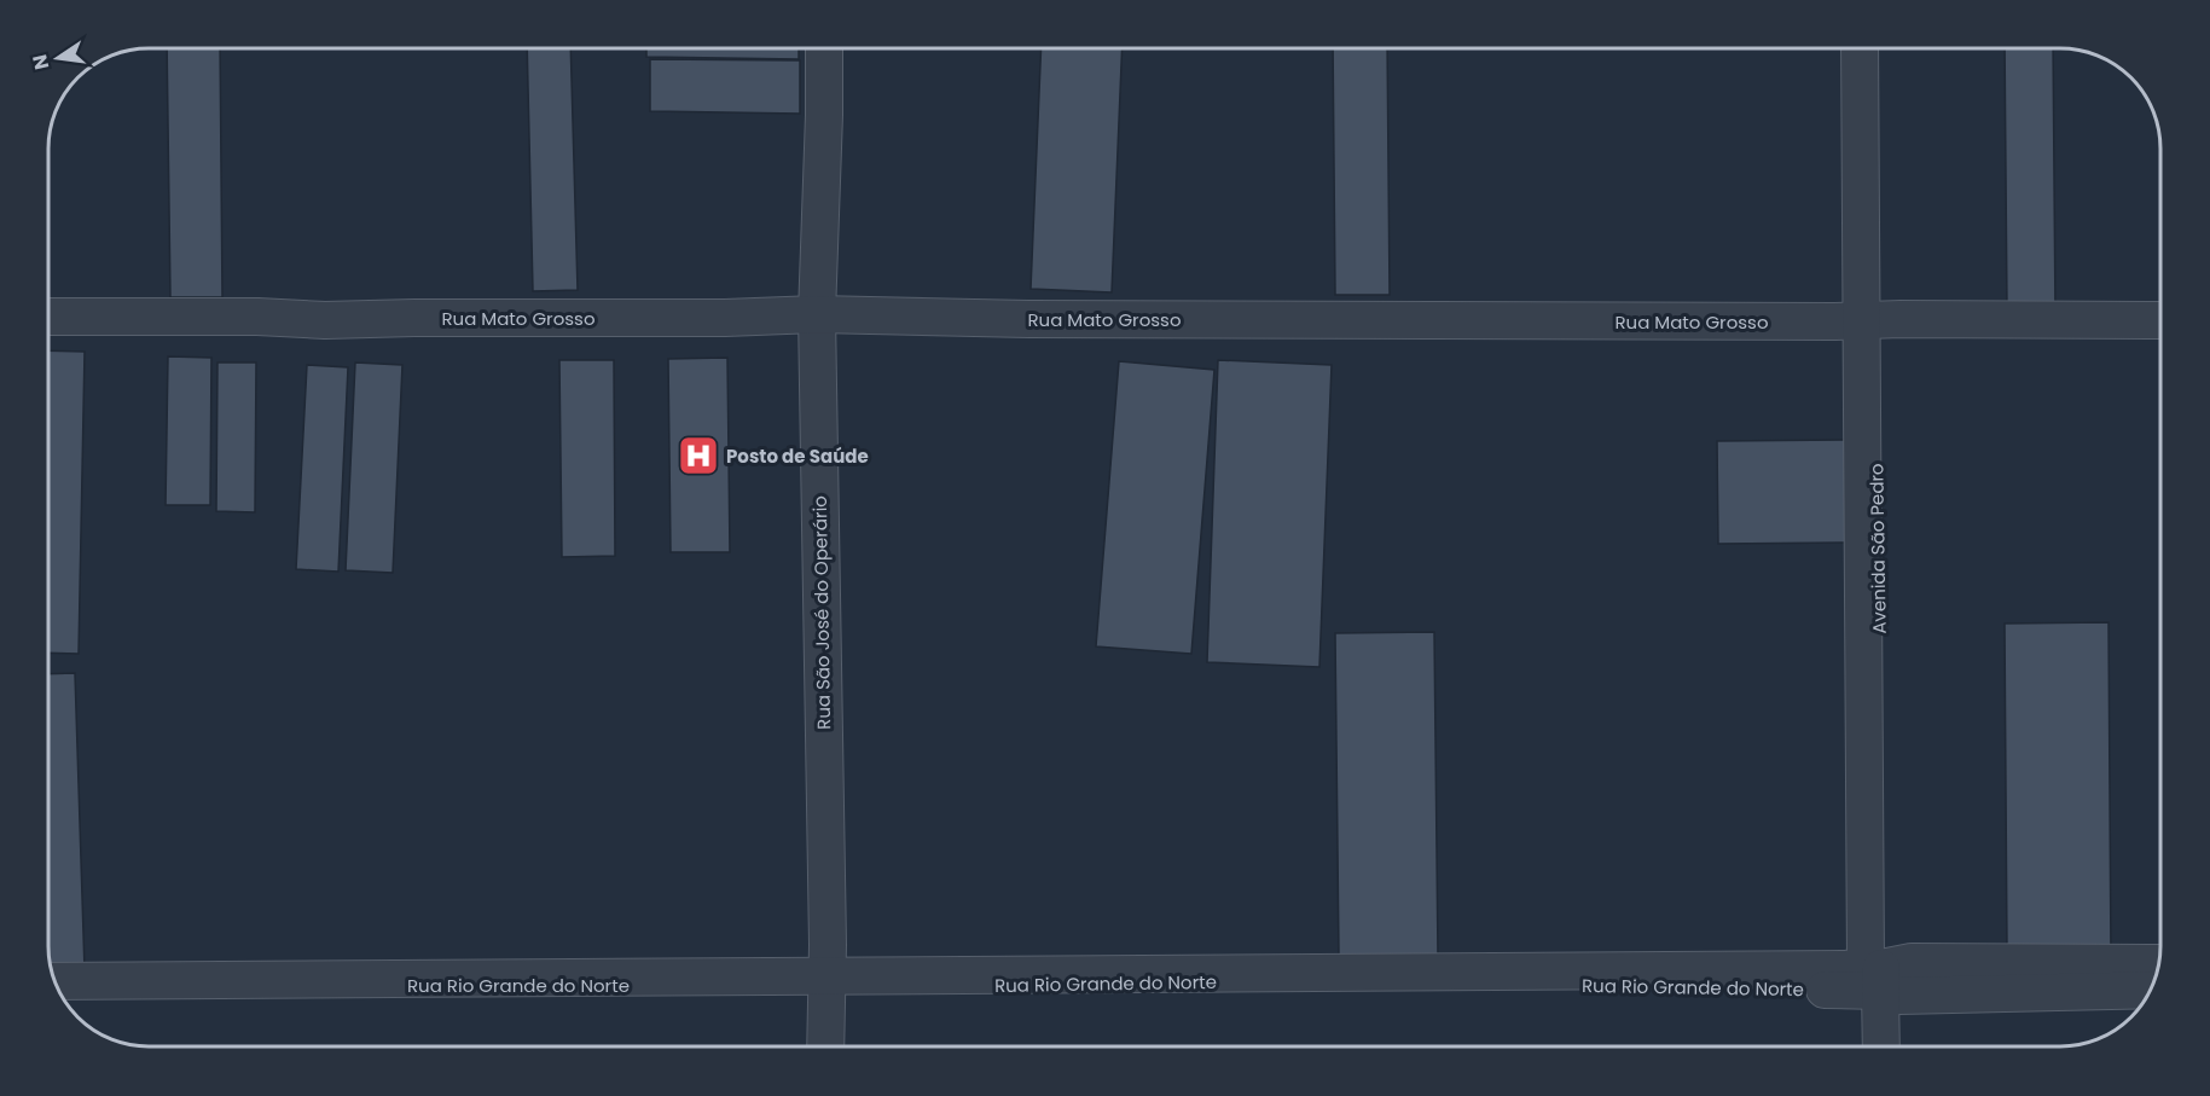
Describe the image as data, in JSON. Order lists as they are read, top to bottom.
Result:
{
  "streets": {
    "street": [
      "Rua Mato Grosso",
      "Avenida São Pedro",
      "Rua São José do Operário",
      "Rua Rio Grande do Norte"
    ]
  },
  "crossings": [
    ["Rua Mato Grosso", "Avenida São Pedro"],
    ["Rua Mato Grosso", "Rua São José do Operário"],
    ["Avenida São Pedro", "Rua Rio Grande do Norte"],
    ["Rua São José do Operário", "Rua Rio Grande do Norte"]
  ],
  "places": {
    "hospital": ["Posto de Saúde"]
  },
  "north": "left"
}
